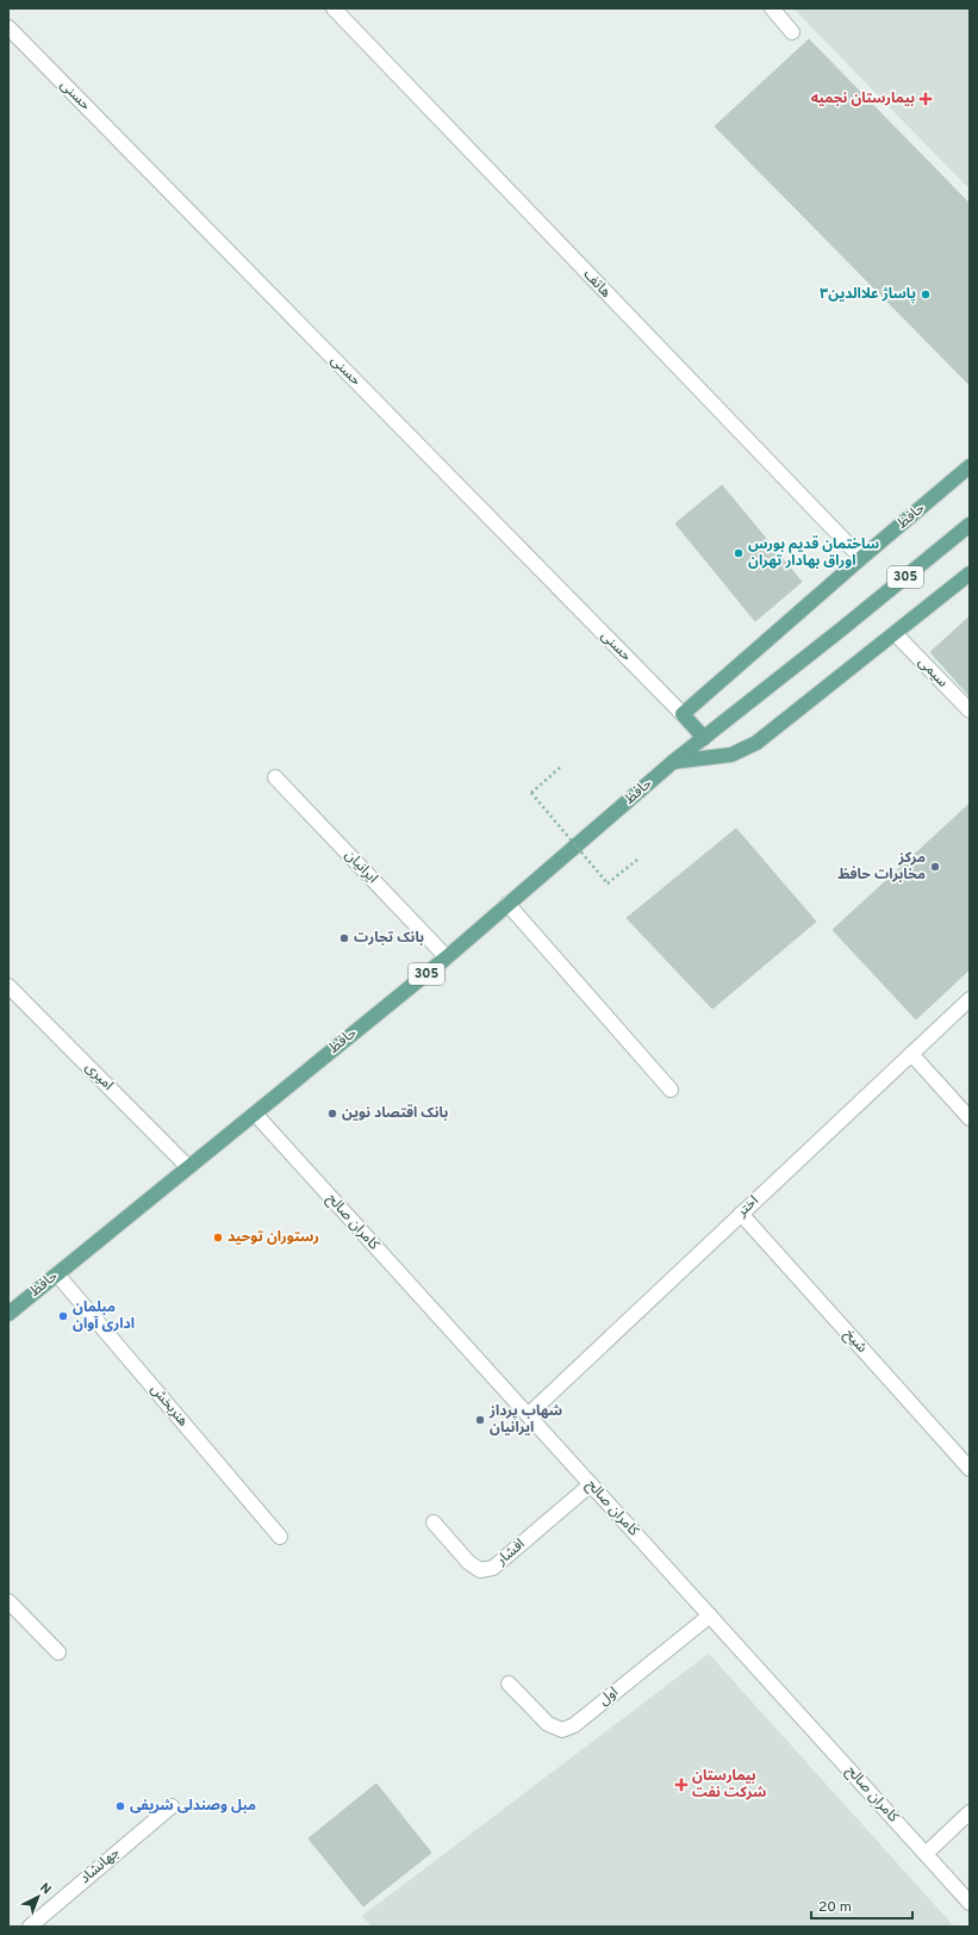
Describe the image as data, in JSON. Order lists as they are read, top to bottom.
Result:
{
  "streets": {
    "main road": ["حافظ", "305"],
    "street": [
      "حسنی",
      "هاتف",
      "سیمی",
      "ایرانیان",
      "امیری",
      "اختر",
      "کامران صالح",
      "شیخ",
      "هنربخش",
      "افشار",
      "اول",
      "جهانشاد"
    ]
  },
  "crossings": [
    ["حسنی", "حافظ"],
    ["هاتف", "حافظ"],
    ["حافظ", "ایرانیان"],
    ["حافظ", "امیری"],
    ["حافظ", "کامران صالح"],
    ["حافظ", "هنربخش"],
    ["اختر", "کامران صالح"],
    ["اختر", "شیخ"],
    ["کامران صالح", "افشار"],
    ["کامران صالح", "اول"]
  ],
  "places": {
    "health": ["بیمارستان نجمیه", "بیمارستان شرکت نفت"],
    "other": [
      "پاساژ علاالدین۳",
      "ساختمان قدیم بورس اوراق بهادار تهران",
      "مرکز مخابرات حافظ",
      "بانک تجارت",
      "بانک اقتصاد نوین",
      "رستوران توحید",
      "مبلمان اداری آوان",
      "شهاب پرداز ایرانیان",
      "مبل وصندلی شریفی"
    ]
  },
  "scale_bar": "20 m",
  "north": "top right"
}
